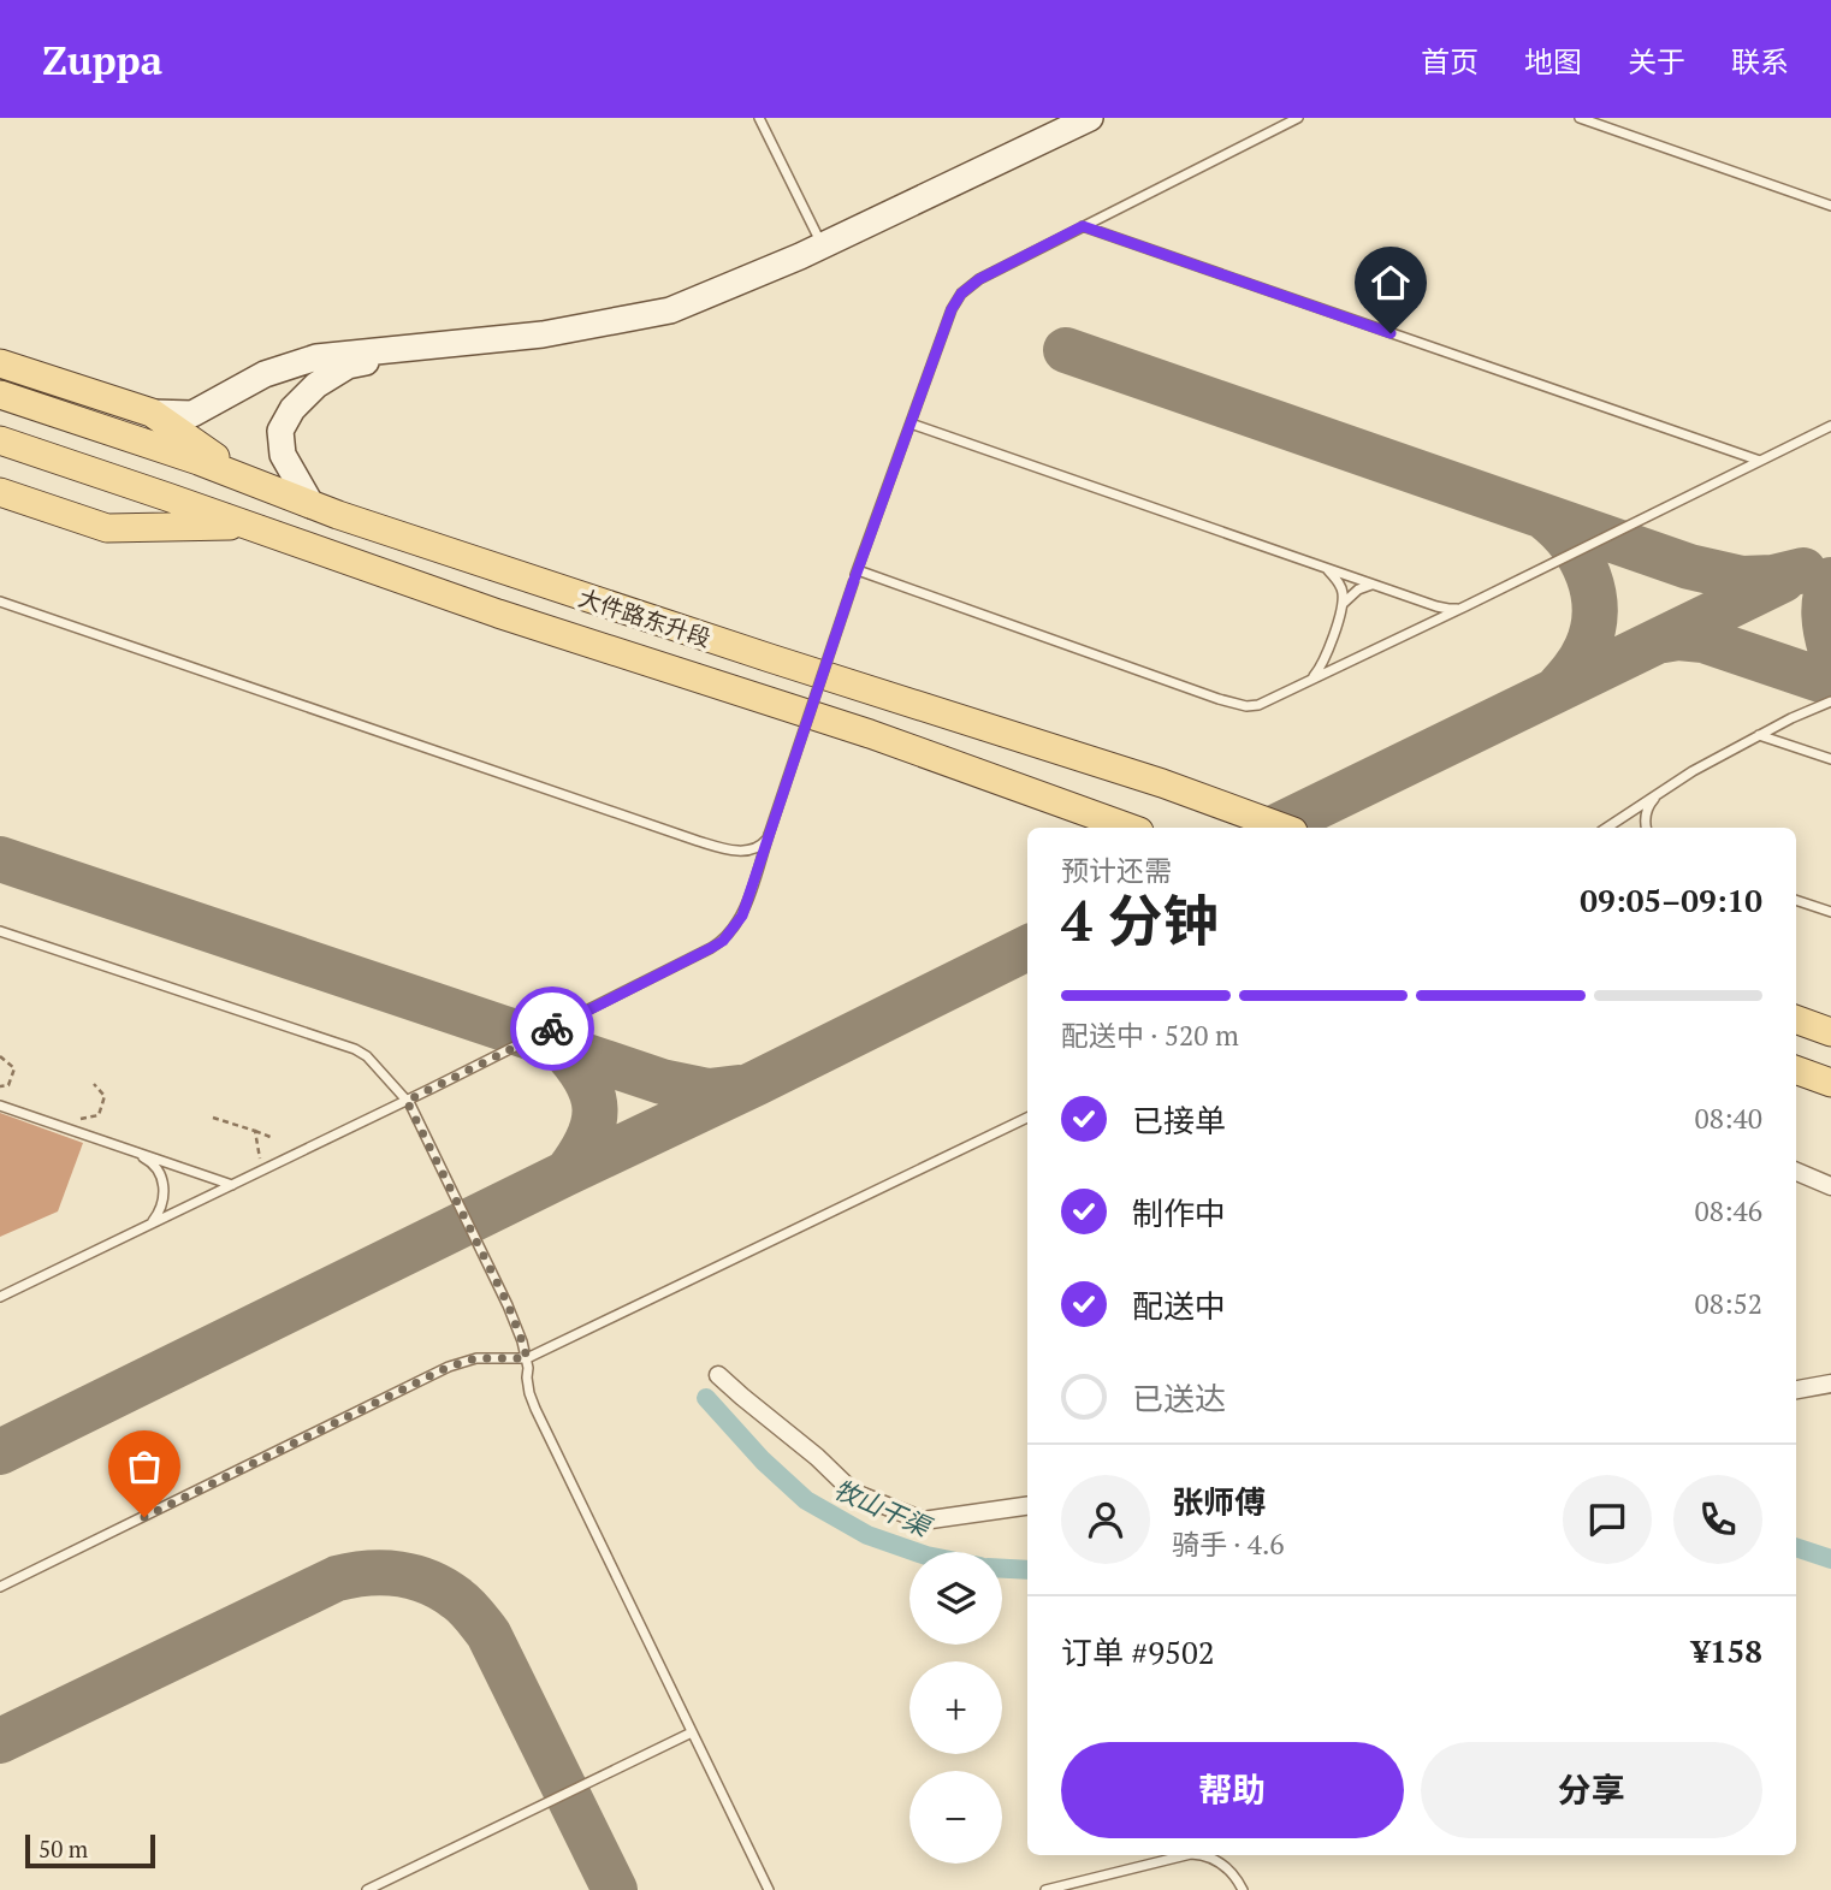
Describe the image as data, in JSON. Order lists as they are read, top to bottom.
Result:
{
  "streets": {
    "main road": ["大件路东升段"]
  },
  "water": ["牧山干渠"],
  "scale_bar": "50 m",
  "page": {
    "header": "Zuppa",
    "nav": [
      "首页",
      "地图",
      "关于",
      "联系"
    ],
    "heading": ["4 分钟", "预计还需", "09:05–09:10"],
    "panel": [
      "张师傅",
      "骑手 · 4.6",
      "订单 #9502",
      "¥158"
    ],
    "bar": "配送中 · 520 m",
    "list": [
      ["已接单", "08:40"],
      ["制作中", "08:46"],
      ["配送中", "08:52"],
      "已送达"
    ],
    "map_buttons": ["+", "−"],
    "buttons": ["帮助", "分享"],
    "scale": "50 m"
  }
}
